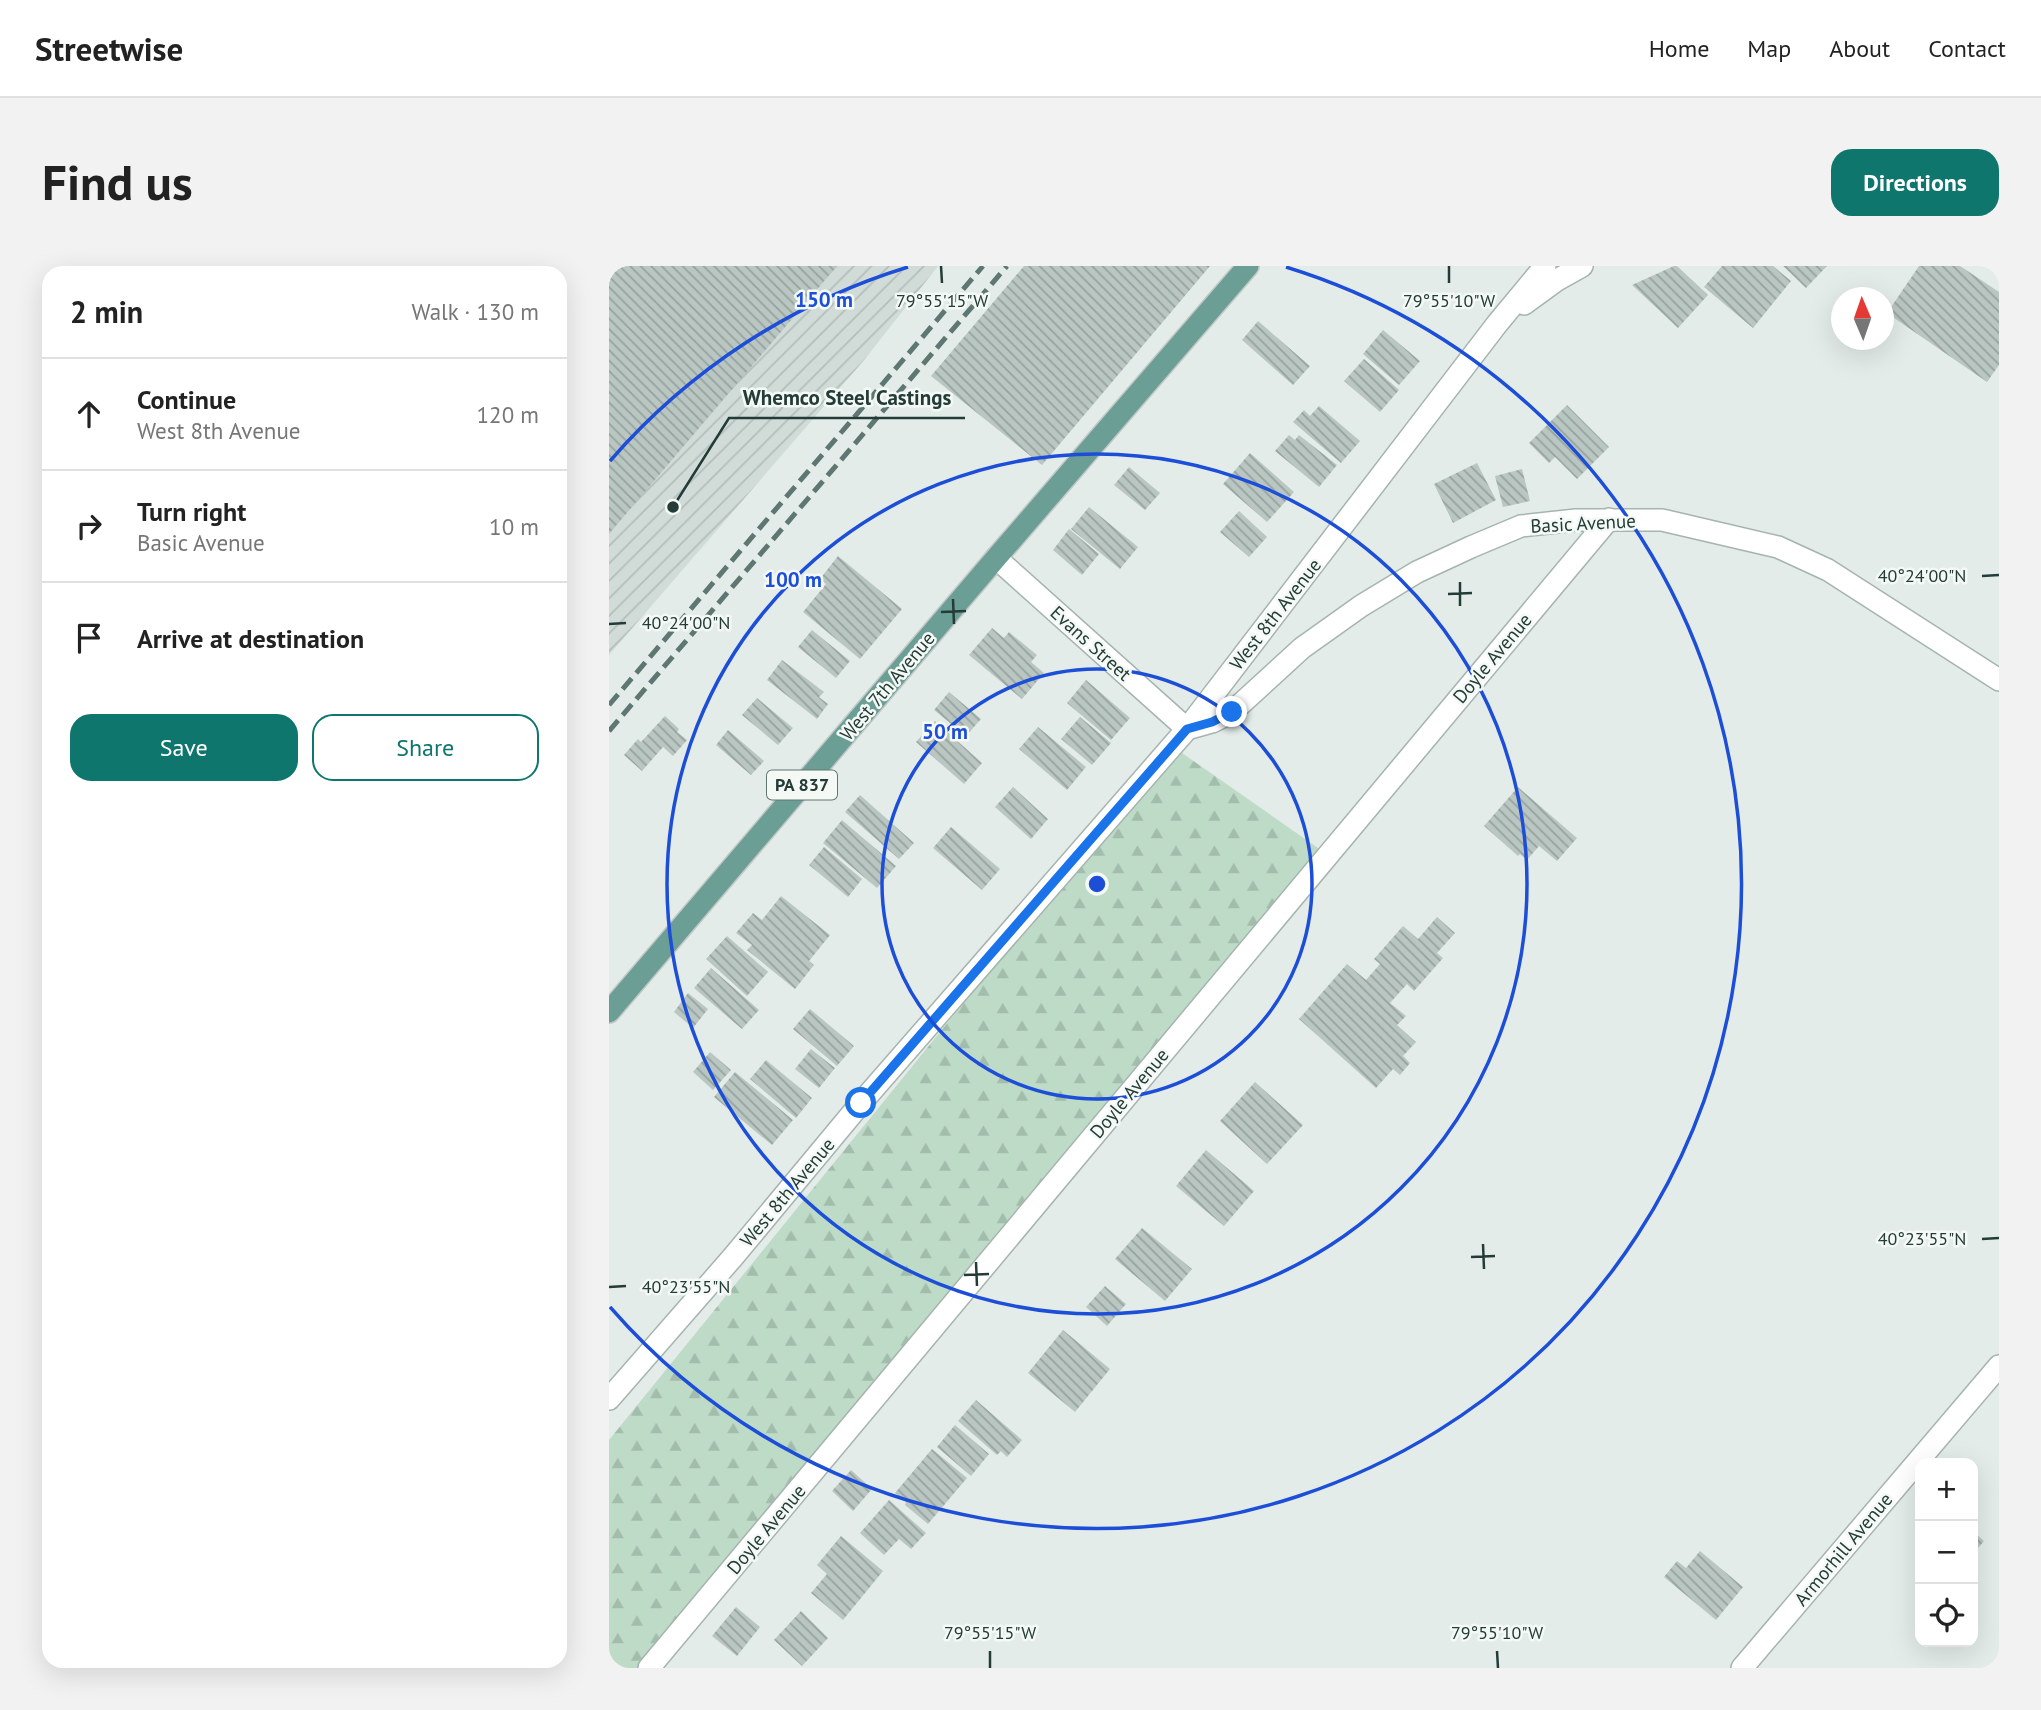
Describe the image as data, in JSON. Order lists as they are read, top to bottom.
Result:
{
  "streets": {
    "main road": ["West 7th Avenue", "PA 837"],
    "street": [
      "Basic Avenue",
      "West 8th Avenue",
      "Evans Street",
      "Doyle Avenue",
      "Armorhill Avenue"
    ]
  },
  "crossings": [
    ["Basic Avenue", "West 8th Avenue"],
    ["Basic Avenue", "Evans Street"],
    ["Basic Avenue", "Doyle Avenue"],
    ["West 8th Avenue", "Evans Street"],
    ["Evans Street", "West 7th Avenue"]
  ],
  "places": ["Whemco Steel Castings"],
  "north": "top",
  "page": {
    "header": "Streetwise",
    "nav": [
      "Home",
      "Map",
      "About",
      "Contact"
    ],
    "buttons": [
      "Directions",
      ["Save", "Share"]
    ],
    "title": "Find us",
    "heading": ["2 min", "Walk · 130 m"],
    "list": [
      ["Continue", "West 8th Avenue", "120 m"],
      ["Turn right", "Basic Avenue", "10 m"],
      "Arrive at destination"
    ],
    "map_buttons": ["+", "−"]
  },
  "coordinates": [
    "79°55'15\"W",
    "79°55'10\"W",
    "40°24'00\"N",
    "40°23'55\"N"
  ],
  "rings": ["150 m", "100 m", "50 m"]
}
